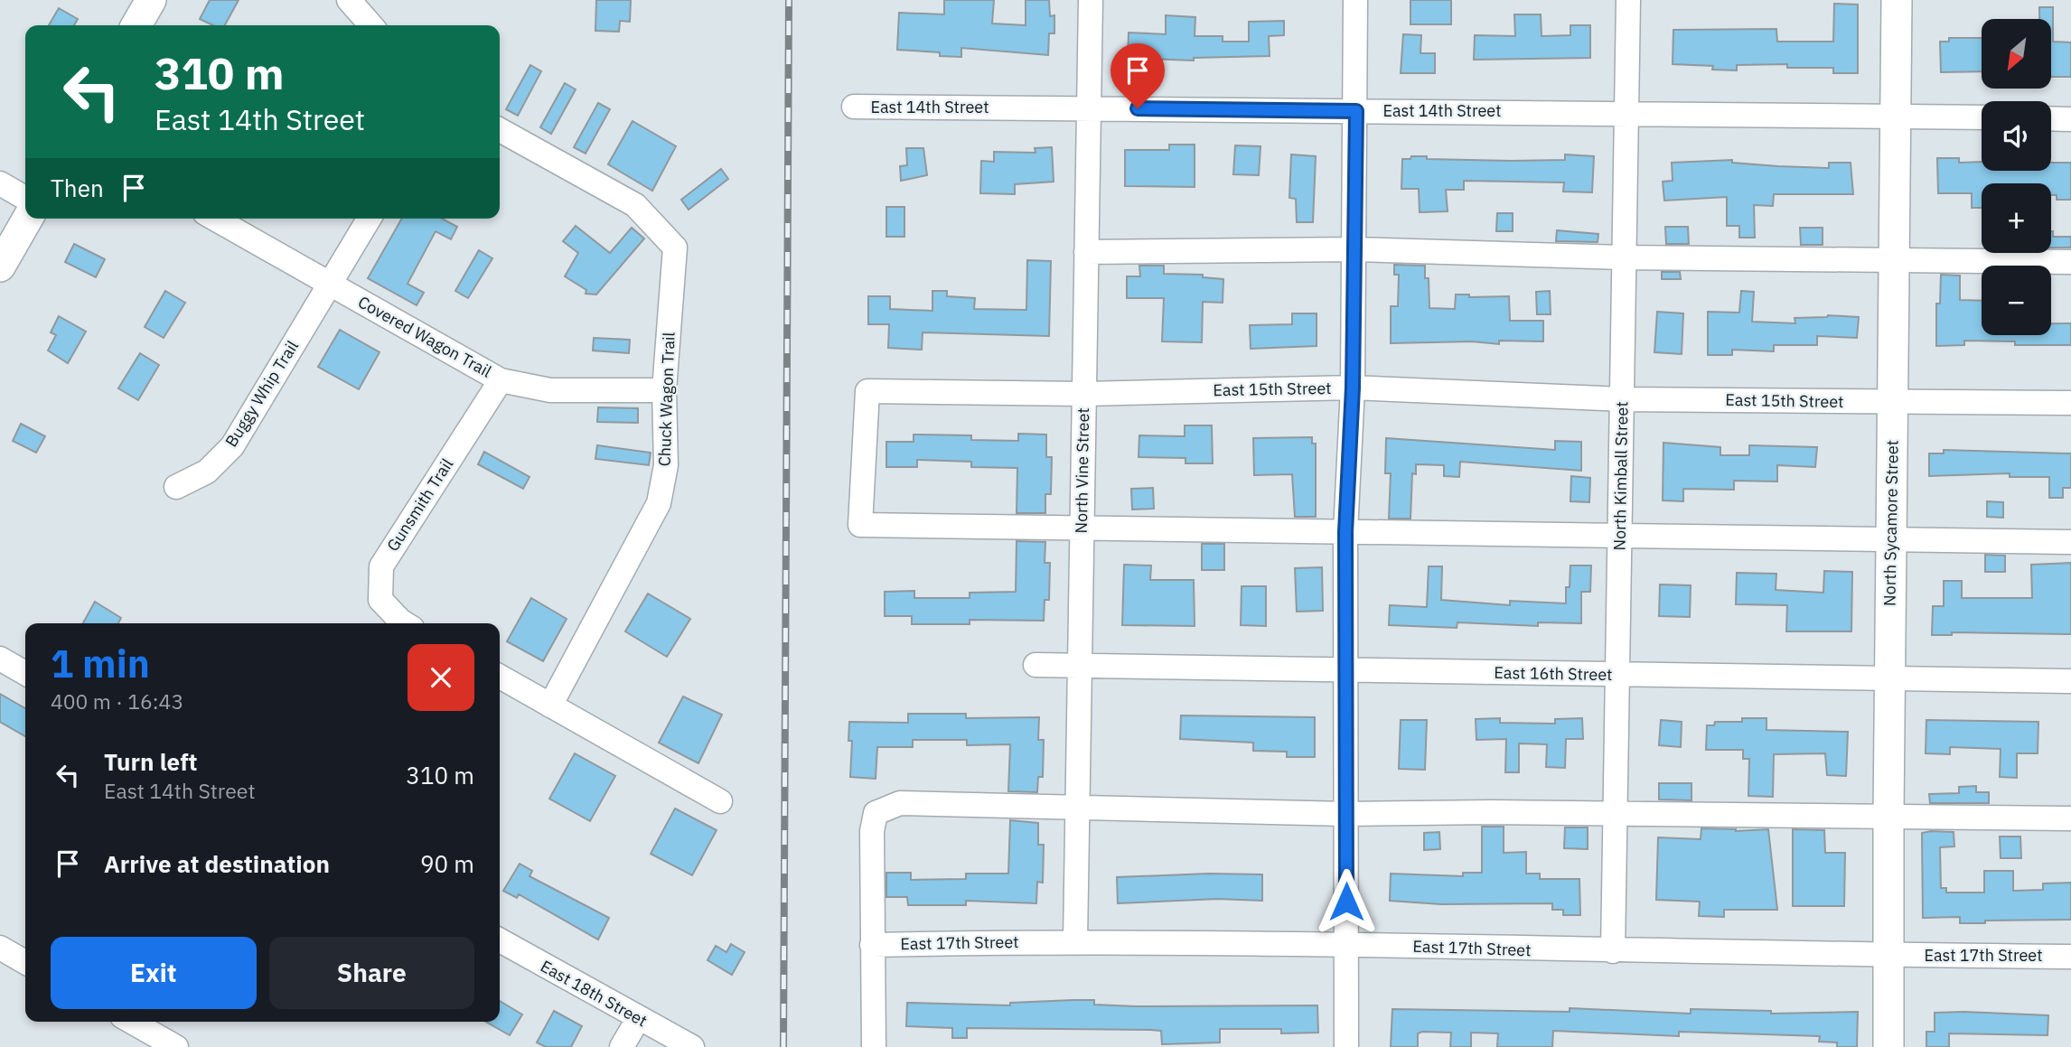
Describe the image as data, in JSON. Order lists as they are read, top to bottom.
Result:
{
  "streets": {
    "main road": ["North Sycamore Street"],
    "street": [
      "East 14th Street",
      "Covered Wagon Trail",
      "East 15th Street",
      "Buggy Whip Trail",
      "Chuck Wagon Trail",
      "North Vine Street",
      "North Kimball Street",
      "Gunsmith Trail",
      "East 16th Street",
      "East 17th Street",
      "East 18th Street"
    ]
  },
  "crossings": [
    ["East 14th Street", "North Vine Street"],
    ["East 14th Street", "North Kimball Street"],
    ["East 14th Street", "North Sycamore Street"],
    ["Covered Wagon Trail", "Buggy Whip Trail"],
    ["Covered Wagon Trail", "Chuck Wagon Trail"],
    ["Covered Wagon Trail", "Gunsmith Trail"],
    ["East 15th Street", "North Vine Street"],
    ["East 15th Street", "North Kimball Street"],
    ["East 15th Street", "North Sycamore Street"],
    ["North Vine Street", "East 16th Street"],
    ["North Vine Street", "East 17th Street"],
    ["North Kimball Street", "East 16th Street"],
    ["North Kimball Street", "East 17th Street"],
    ["North Sycamore Street", "East 16th Street"],
    ["North Sycamore Street", "East 17th Street"]
  ],
  "north": "bottom left",
  "page": {
    "map_buttons": ["+", "−"],
    "turn": ["310 m", "East 14th Street"],
    "then": "Then",
    "heading": ["1 min", "400 m · 16:43"],
    "list": [
      {
        "name": "Turn left",
        "note": "East 14th Street",
        "value": "310 m"
      },
      {
        "name": "Arrive at destination",
        "value": "90 m"
      }
    ],
    "buttons": ["Exit", "Share"]
  }
}
